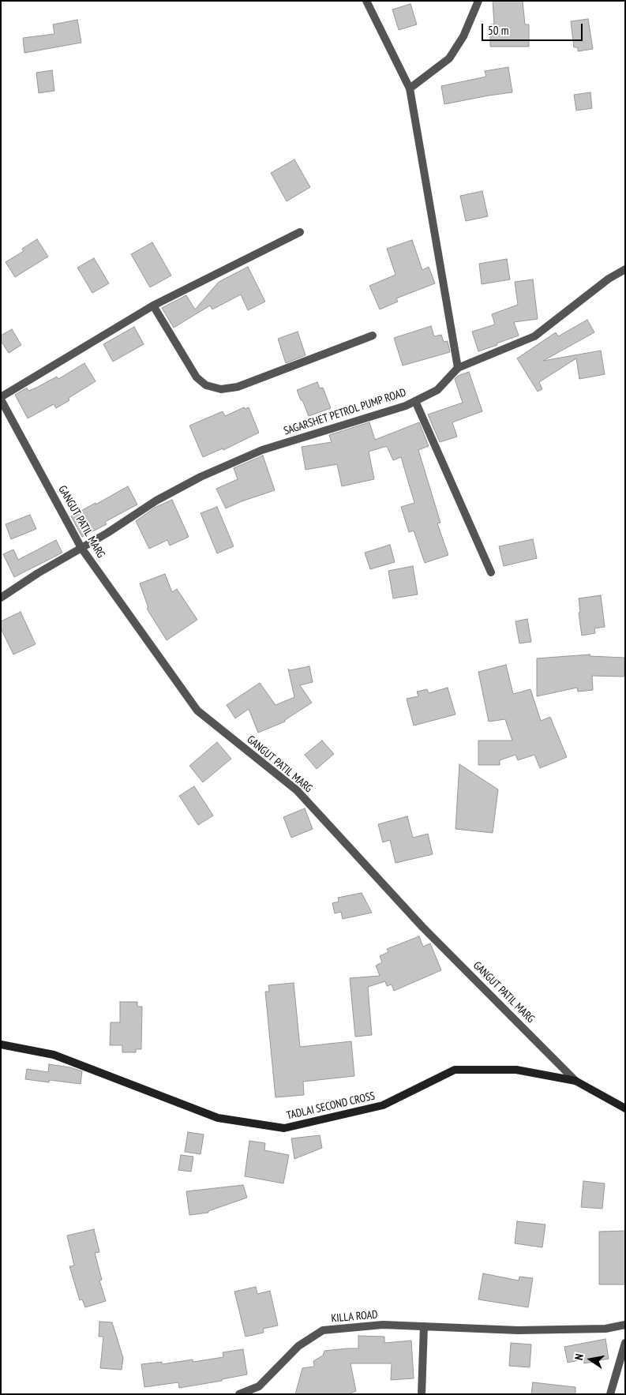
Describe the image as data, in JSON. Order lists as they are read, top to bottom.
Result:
{
  "streets": {
    "main road": ["GANGUT PATIL MARG", "TADLAI SECOND CROSS"],
    "street": ["SAGARSHET PETROL PUMP ROAD", "KILLA ROAD"]
  },
  "crossings": [
    ["SAGARSHET PETROL PUMP ROAD", "GANGUT PATIL MARG"],
    ["GANGUT PATIL MARG", "TADLAI SECOND CROSS"]
  ],
  "scale_bar": "50 m",
  "north": "left"
}
